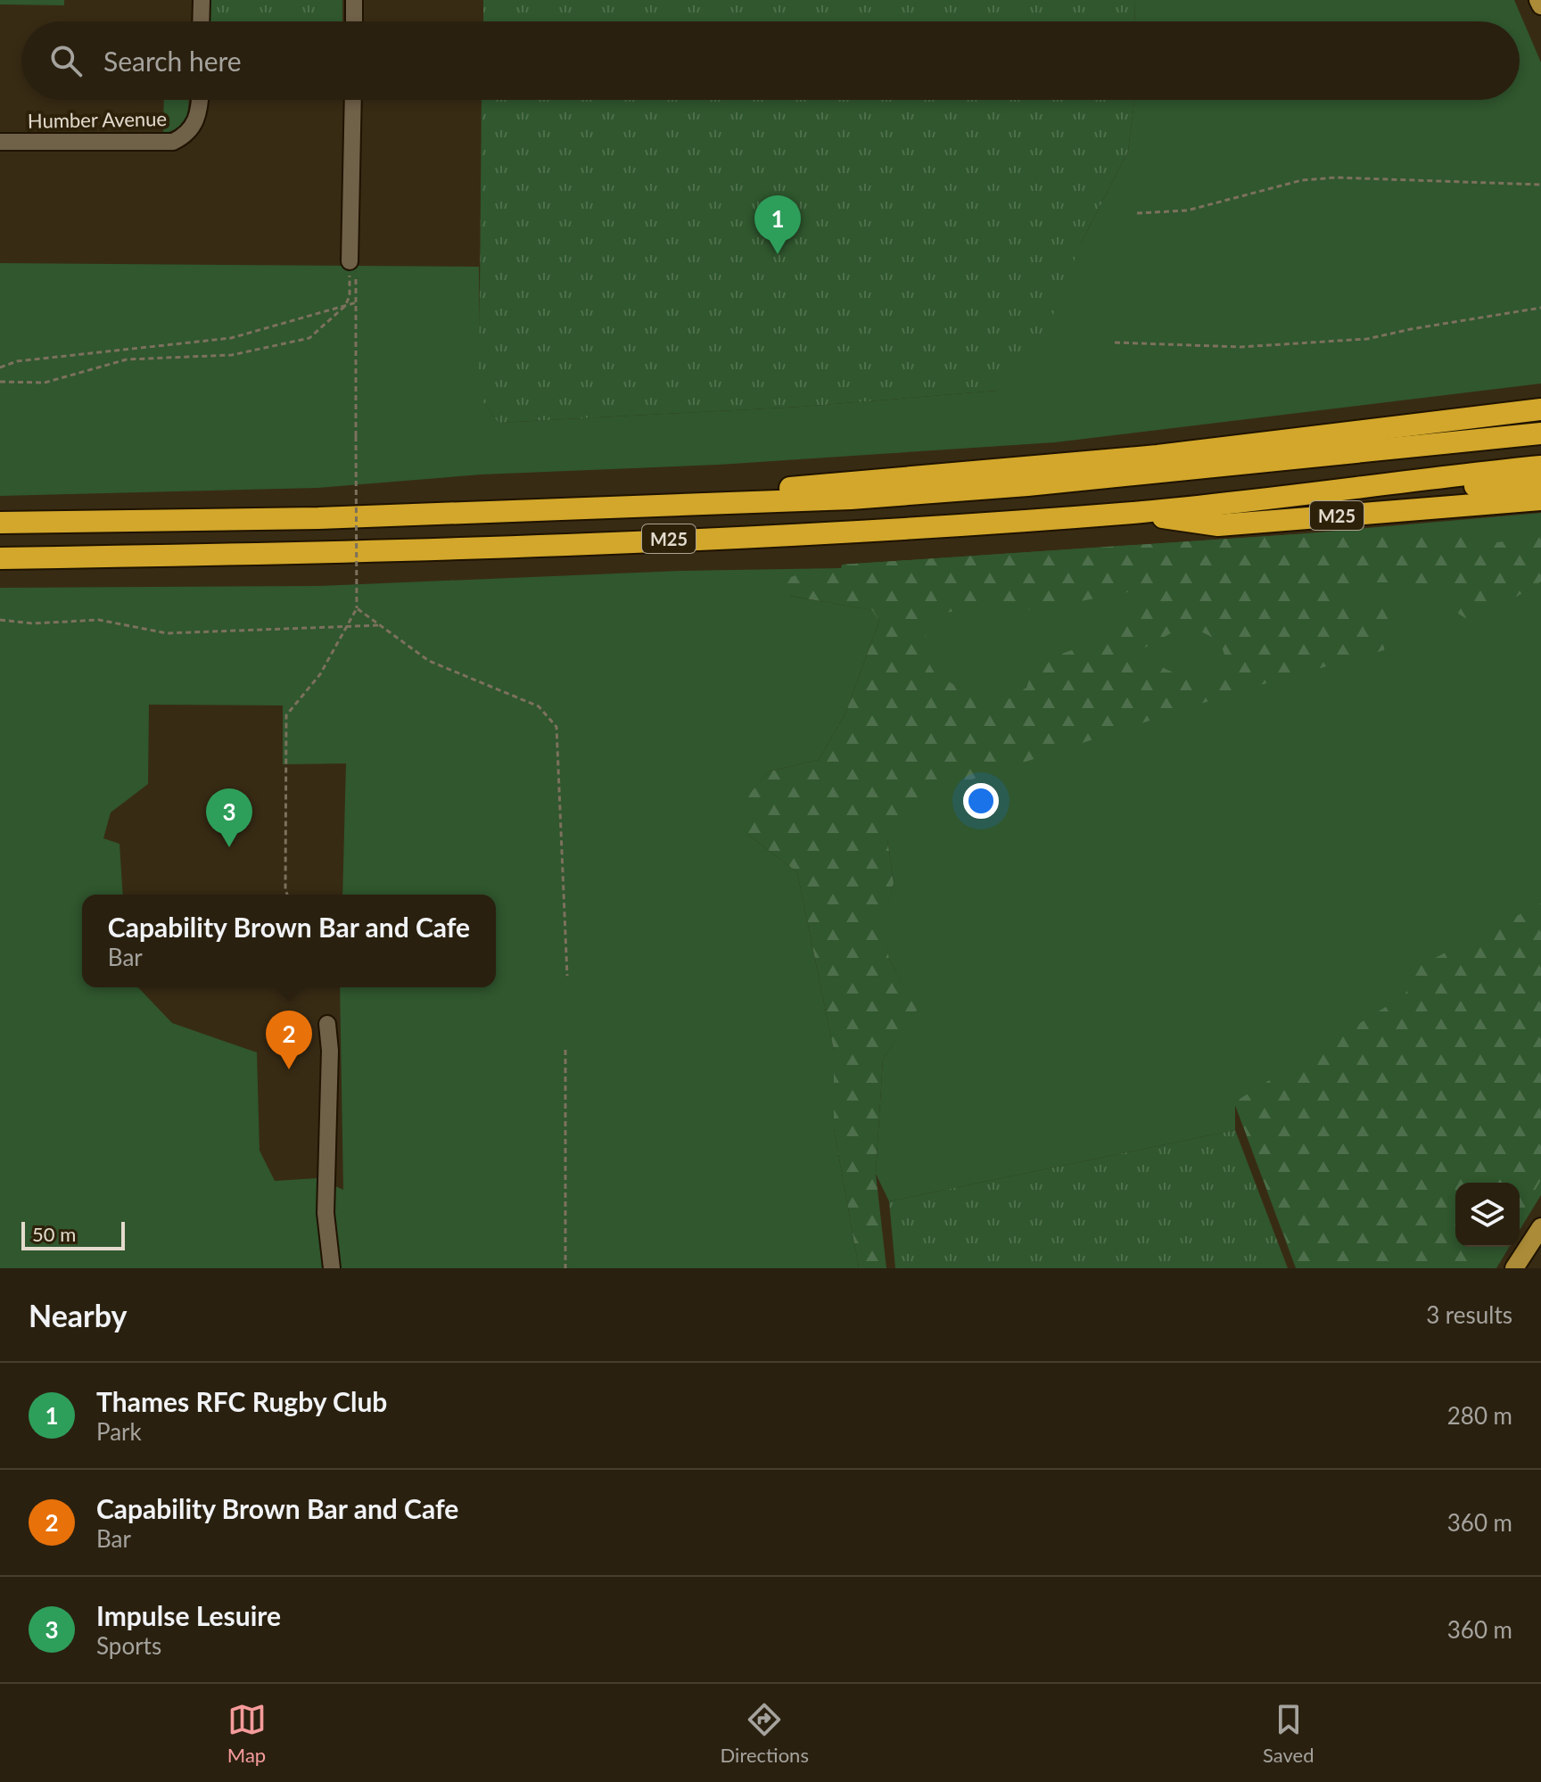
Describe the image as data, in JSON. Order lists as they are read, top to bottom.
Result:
{
  "streets": {
    "highway": ["M25"],
    "street": ["Humber Avenue"]
  },
  "scale_bar": "50 m",
  "page": {
    "search": "Search here",
    "pins": ["1", "3", "2"],
    "popup": ["Capability Brown Bar and Cafe", "Bar"],
    "scale": "50 m",
    "heading": ["Nearby", "3 results"],
    "list": [
      {
        "mark": "1",
        "name": "Thames RFC Rugby Club",
        "note": "Park",
        "value": "280 m"
      },
      {
        "mark": "2",
        "name": "Capability Brown Bar and Cafe",
        "note": "Bar",
        "value": "360 m"
      },
      {
        "mark": "3",
        "name": "Impulse Lesuire",
        "note": "Sports",
        "value": "360 m"
      }
    ],
    "nav": ["Map", "Directions", "Saved"]
  }
}
